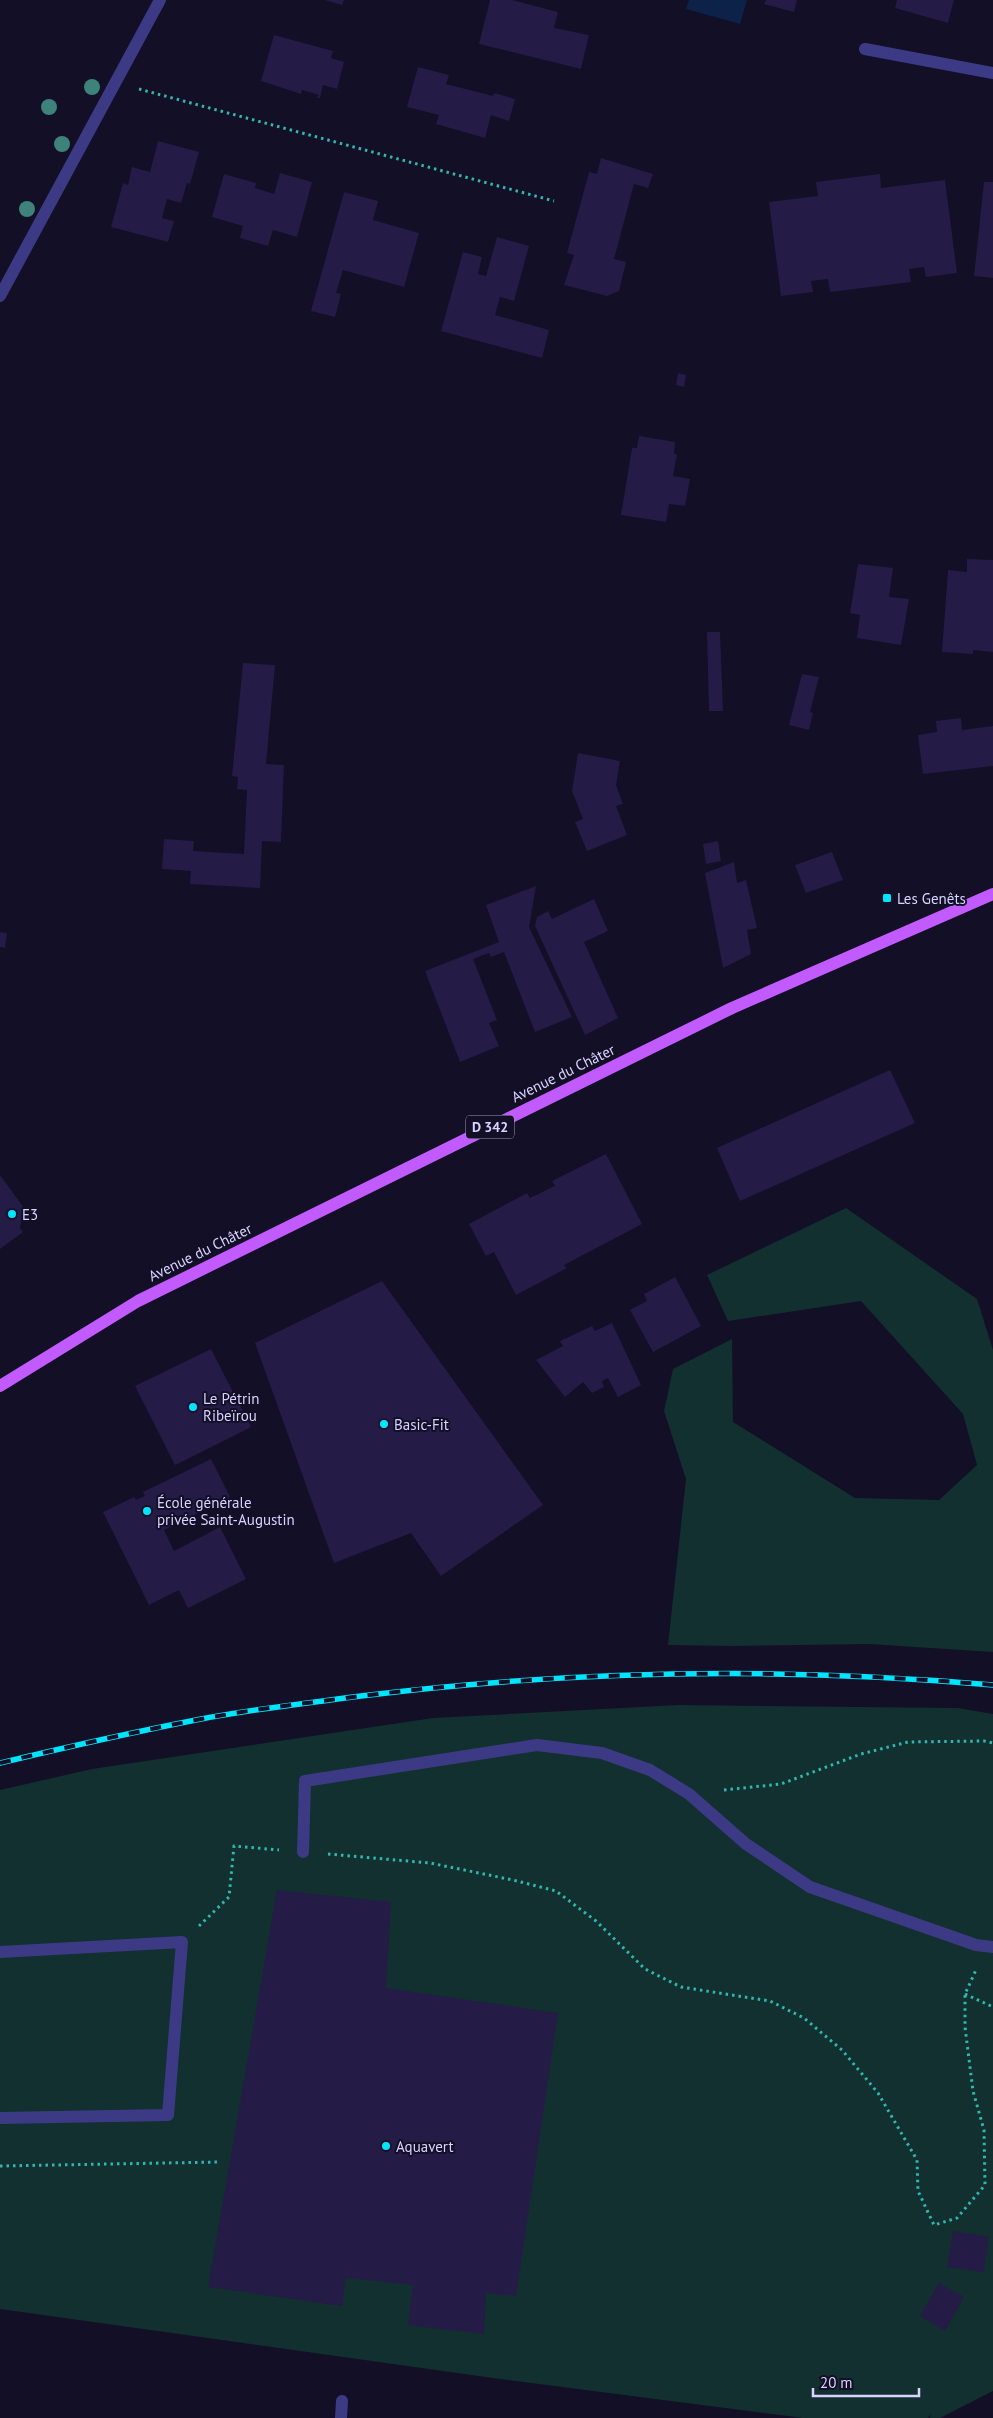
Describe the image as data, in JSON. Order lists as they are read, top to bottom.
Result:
{
  "streets": {
    "main road": ["Avenue du Châter", "D 342"]
  },
  "places": {
    "transit": ["Les Genêts"],
    "other": [
      "E3",
      "Le Pétrin Ribeïrou",
      "Basic-Fit",
      "École générale privée Saint-Augustin",
      "Aquavert"
    ]
  },
  "scale_bar": "20 m"
}
